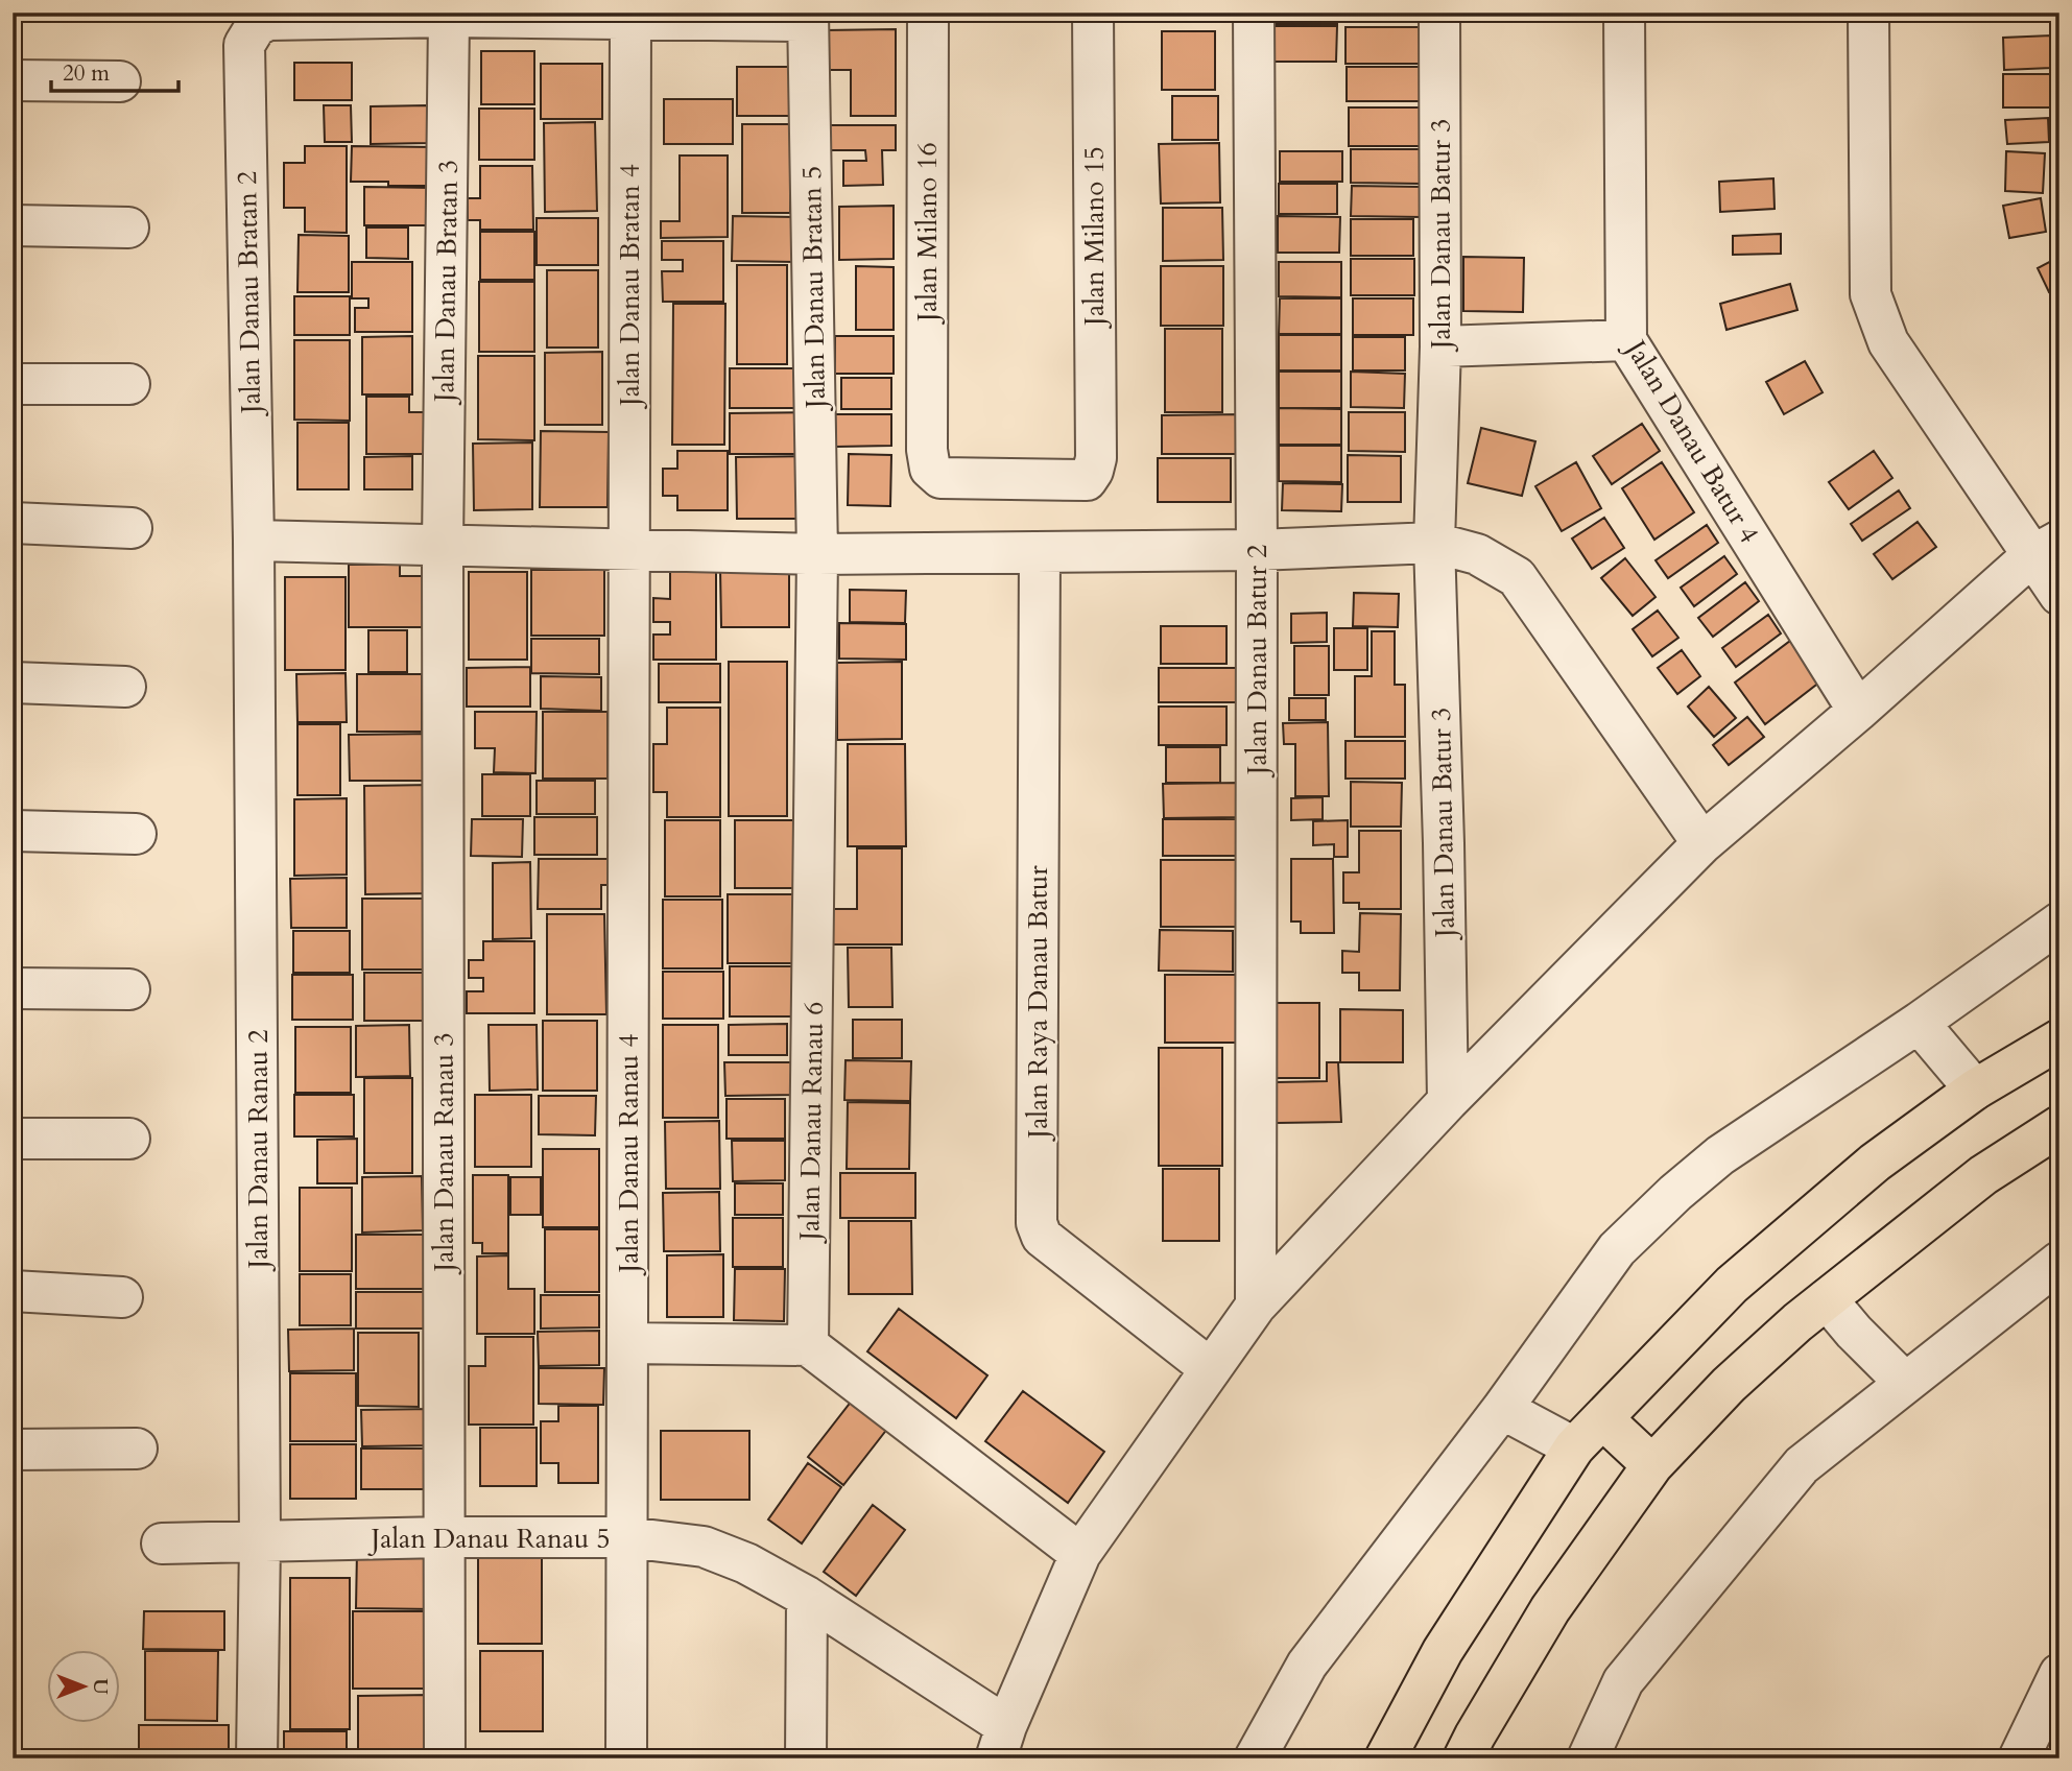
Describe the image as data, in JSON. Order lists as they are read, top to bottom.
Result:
{
  "streets": {
    "street": [
      "Jalan Milano 16",
      "Jalan Danau Batur 3",
      "Jalan Milano 15",
      "Jalan Danau Bratan 3",
      "Jalan Danau Bratan 4",
      "Jalan Danau Bratan 5",
      "Jalan Danau Bratan 2",
      "Jalan Danau Batur 4",
      "Jalan Danau Batur 2",
      "Jalan Raya Danau Batur",
      "Jalan Danau Ranau 6",
      "Jalan Danau Ranau 2",
      "Jalan Danau Ranau 3",
      "Jalan Danau Ranau 4",
      "Jalan Danau Ranau 5"
    ]
  },
  "crossings": [
    ["Jalan Milano 16", "Jalan Milano 15"],
    ["Jalan Danau Bratan 3", "Jalan Danau Bratan 2"],
    ["Jalan Danau Bratan 3", "Jalan Danau Ranau 3"],
    ["Jalan Danau Bratan 4", "Jalan Danau Ranau 4"],
    ["Jalan Danau Bratan 5", "Jalan Danau Ranau 6"],
    ["Jalan Danau Bratan 2", "Jalan Danau Ranau 2"],
    ["Jalan Danau Ranau 2", "Jalan Danau Ranau 5"],
    ["Jalan Danau Ranau 3", "Jalan Danau Ranau 5"],
    ["Jalan Danau Ranau 4", "Jalan Danau Ranau 5"]
  ],
  "scale_bar": "20 m",
  "north": "right"
}
